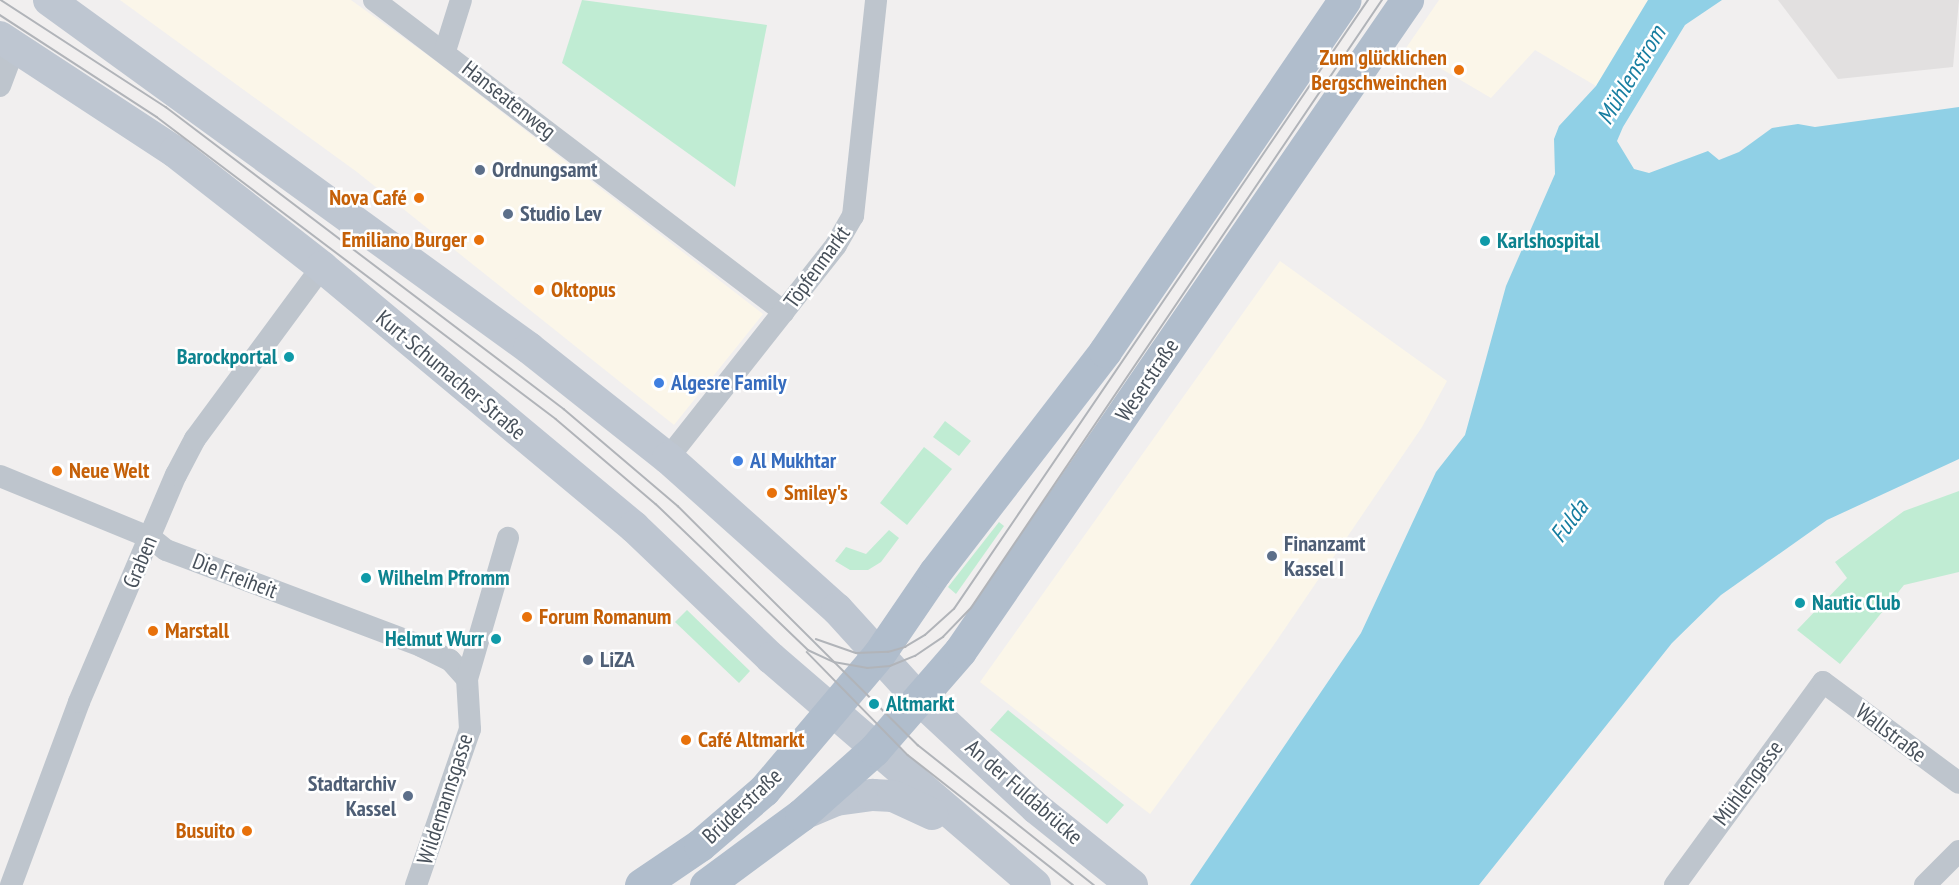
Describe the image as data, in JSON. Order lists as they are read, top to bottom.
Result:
{
  "streets": {
    "main road": [
      "Kurt-Schumacher-Straße",
      "Weserstraße",
      "An der Fuldabrücke",
      "Brüderstraße"
    ],
    "street": [
      "Hanseatenweg",
      "Töpfenmarkt",
      "Graben",
      "Die Freiheit",
      "Wallstraße",
      "Mühlengasse",
      "Wildemannsgasse"
    ]
  },
  "crossings": [
    ["Hanseatenweg", "Töpfenmarkt"],
    ["Kurt-Schumacher-Straße", "Weserstraße"],
    ["Kurt-Schumacher-Straße", "Graben"],
    ["Kurt-Schumacher-Straße", "Brüderstraße"],
    ["Weserstraße", "An der Fuldabrücke"],
    ["Weserstraße", "Brüderstraße"],
    ["Graben", "Die Freiheit"],
    ["Die Freiheit", "Wildemannsgasse"],
    ["Wallstraße", "Mühlengasse"]
  ],
  "water": ["Mühlenstrom", "Fulda"],
  "places": [
    "Zum glücklichen Bergschweinchen",
    "Ordnungsamt",
    "Nova Café",
    "Studio Lev",
    "Emiliano Burger",
    "Karlshospital",
    "Oktopus",
    "Barockportal",
    "Algesre Family",
    "Al Mukhtar",
    "Neue Welt",
    "Smiley's",
    "Finanzamt Kassel I",
    "Wilhelm Pfromm",
    "Nautic Club",
    "Forum Romanum",
    "Marstall",
    "Helmut Wurr",
    "LiZA",
    "Altmarkt",
    "Café Altmarkt",
    "Stadtarchiv Kassel",
    "Busuito"
  ]
}
